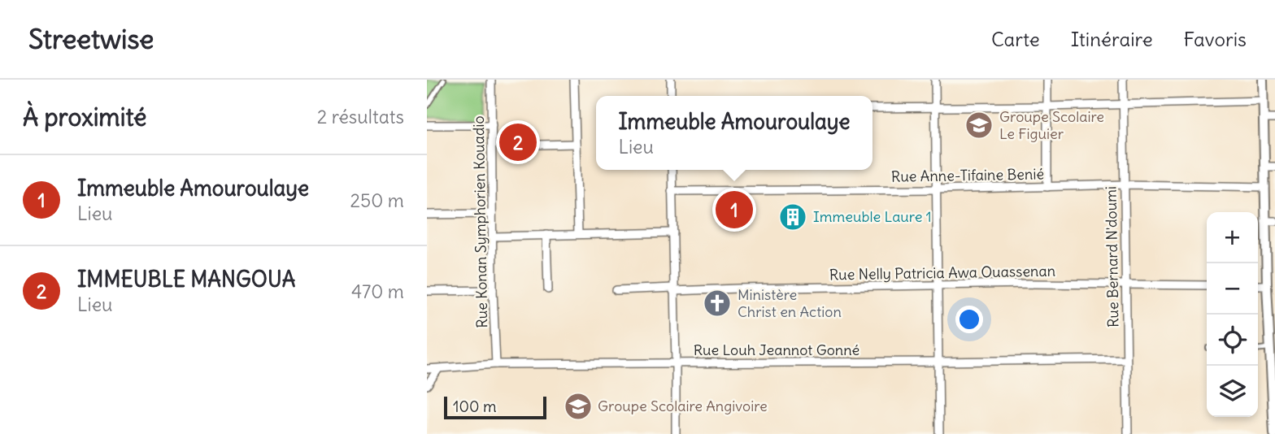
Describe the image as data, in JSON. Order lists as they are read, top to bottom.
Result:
{
  "streets": {
    "street": [
      "Rue Anne-Tifaine Benié",
      "Rue Konan Symphorien Kouadio",
      "Rue Bernard N'doumi",
      "Rue Nelly Patricia Awa Ouassenan",
      "Rue Louh Jeannot Gonné"
    ]
  },
  "crossings": [
    ["Rue Anne-Tifaine Benié", "Rue Bernard N'doumi"],
    ["Rue Konan Symphorien Kouadio", "Rue Louh Jeannot Gonné"],
    ["Rue Bernard N'doumi", "Rue Nelly Patricia Awa Ouassenan"],
    ["Rue Bernard N'doumi", "Rue Louh Jeannot Gonné"]
  ],
  "places": {
    "school or university": ["Groupe Scolaire Le Figuier", "Groupe Scolaire Angivoire"],
    "building": ["Immeuble Laure 1"],
    "church": ["Ministère Christ en Action"]
  },
  "scale_bar": "100 m",
  "page": {
    "header": "Streetwise",
    "nav": ["Carte", "Itinéraire", "Favoris"],
    "heading": ["À proximité", "2 résultats"],
    "popup": ["Immeuble Amouroulaye", "Lieu"],
    "pins": ["2", "1"],
    "list": [
      {
        "mark": "1",
        "name": "Immeuble Amouroulaye",
        "note": "Lieu",
        "value": "250 m"
      },
      {
        "mark": "2",
        "name": "IMMEUBLE MANGOUA",
        "note": "Lieu",
        "value": "470 m"
      }
    ],
    "map_buttons": ["+", "−"],
    "scale": "100 m"
  }
}
